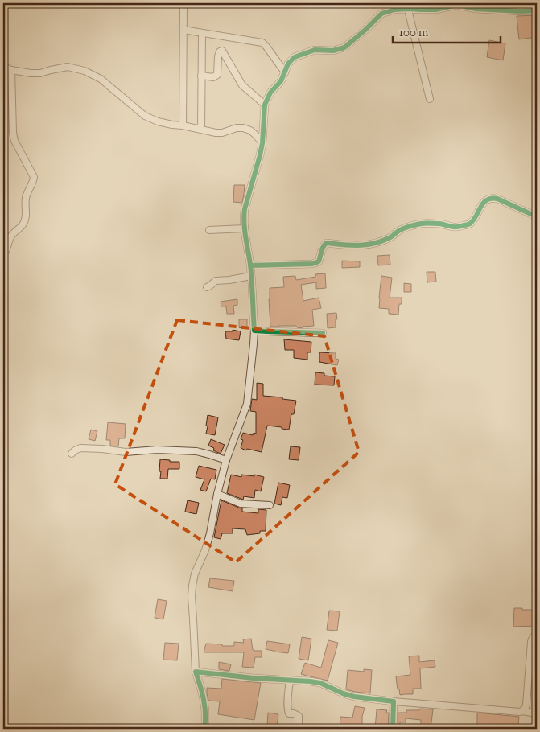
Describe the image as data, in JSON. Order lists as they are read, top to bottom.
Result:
{
  "scale_bar": "100 m"
}
